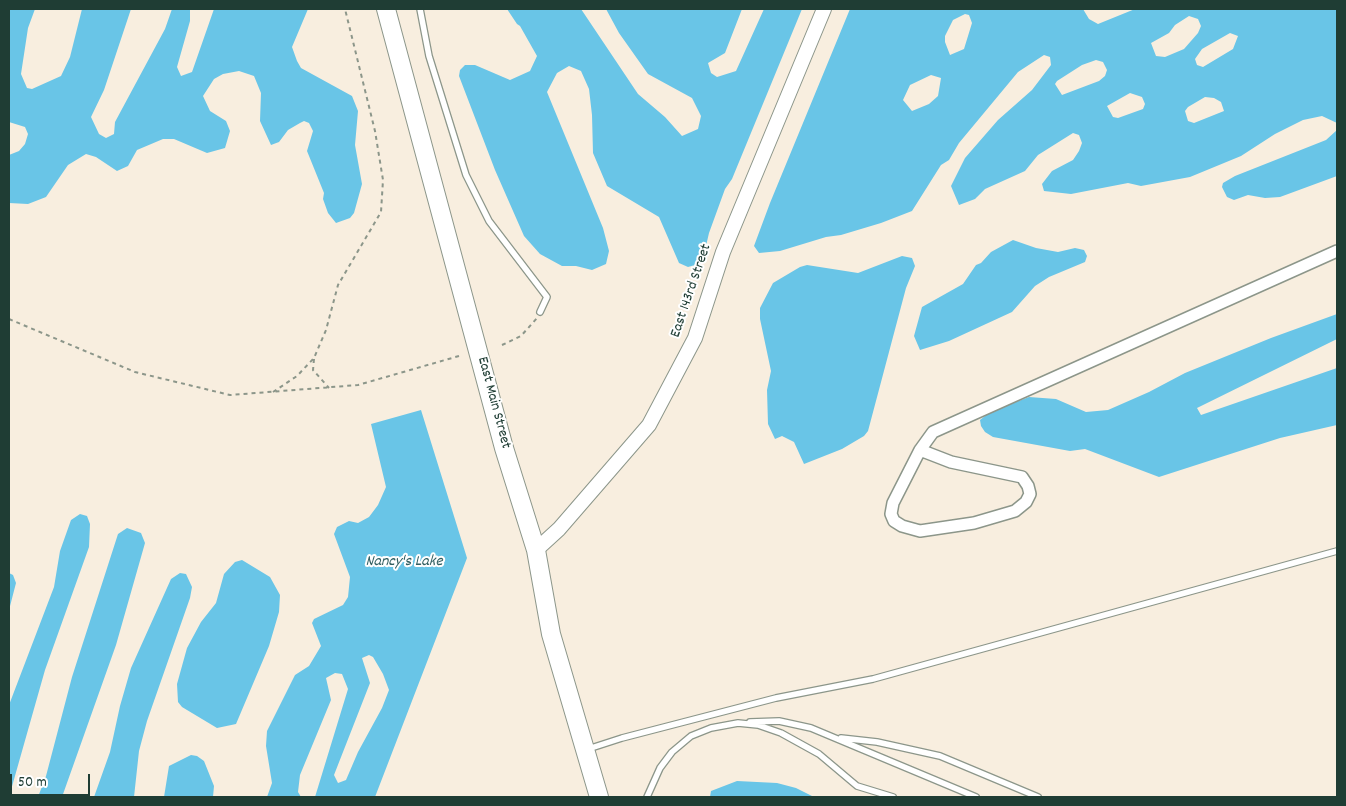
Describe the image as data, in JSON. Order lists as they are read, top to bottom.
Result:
{
  "streets": {
    "main road": ["East Main Street"],
    "street": ["East 143rd Street"]
  },
  "crossings": [
    ["East 143rd Street", "East Main Street"]
  ],
  "water": ["Nancy's Lake"],
  "scale_bar": "50 m"
}
